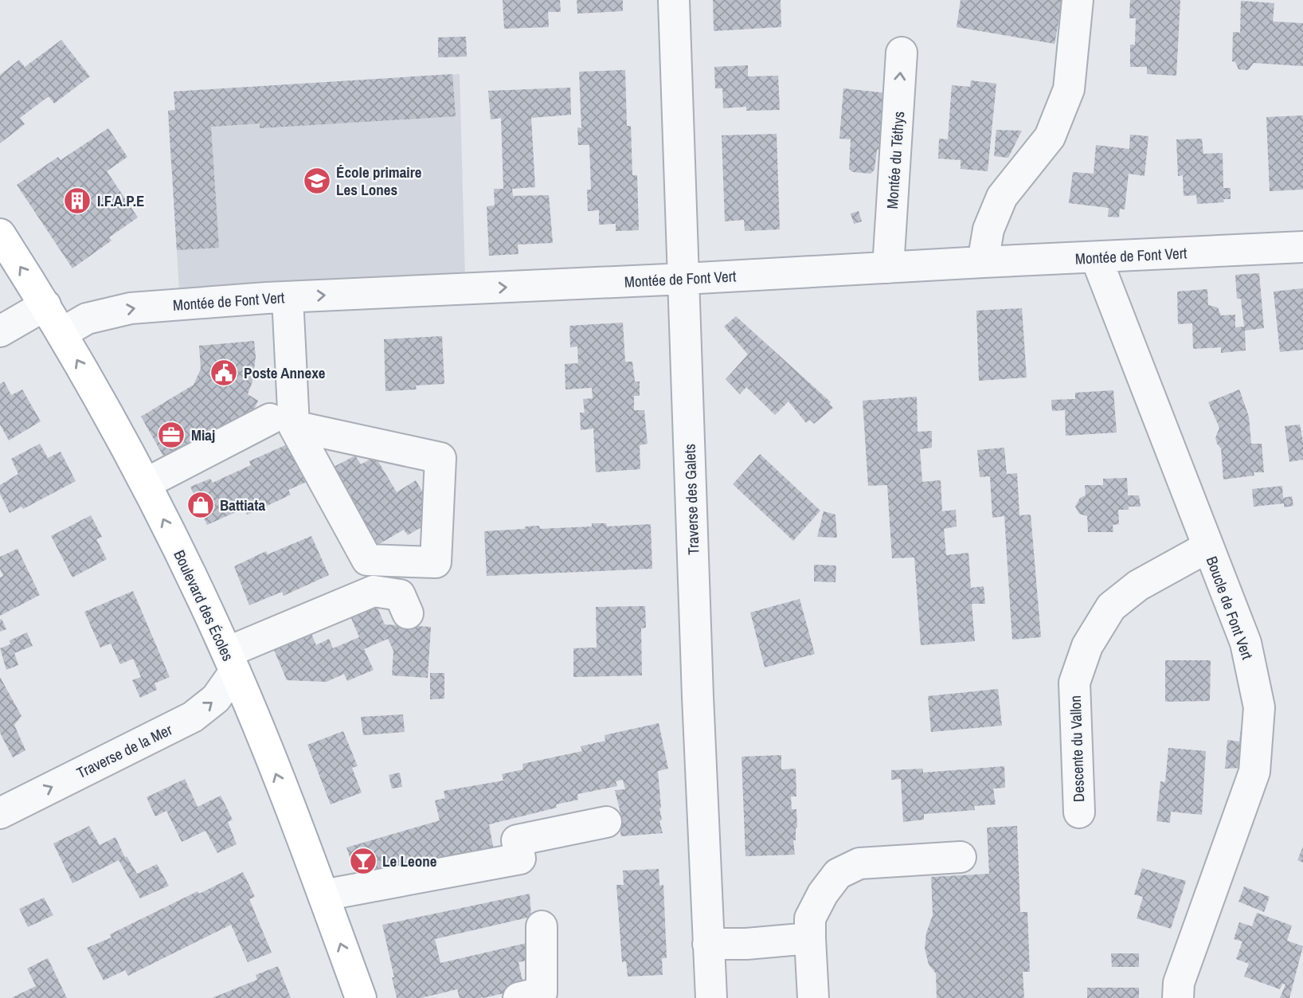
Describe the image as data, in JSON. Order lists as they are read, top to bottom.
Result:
{
  "streets": {
    "main road": ["Boulevard des Écoles"],
    "street": [
      "Montée du Téthys",
      "Montée de Font Vert",
      "Traverse des Galets",
      "Boucle de Font Vert",
      "Descente du Vallon",
      "Traverse de la Mer"
    ]
  },
  "crossings": [
    ["Montée du Téthys", "Montée de Font Vert"],
    ["Montée de Font Vert", "Traverse des Galets"],
    ["Montée de Font Vert", "Boulevard des Écoles"],
    ["Montée de Font Vert", "Boucle de Font Vert"],
    ["Boulevard des Écoles", "Traverse de la Mer"],
    ["Boucle de Font Vert", "Descente du Vallon"]
  ],
  "one_way": ["Montée de Font Vert", "Boulevard des Écoles", "Traverse de la Mer"],
  "places": {
    "school or university": ["École primaire Les Lones"],
    "building": ["I.F.A.P.E"],
    "public building": ["Poste Annexe"],
    "office": ["Miaj"],
    "shop": ["Battiata"],
    "bar": ["Le Leone"]
  }
}
